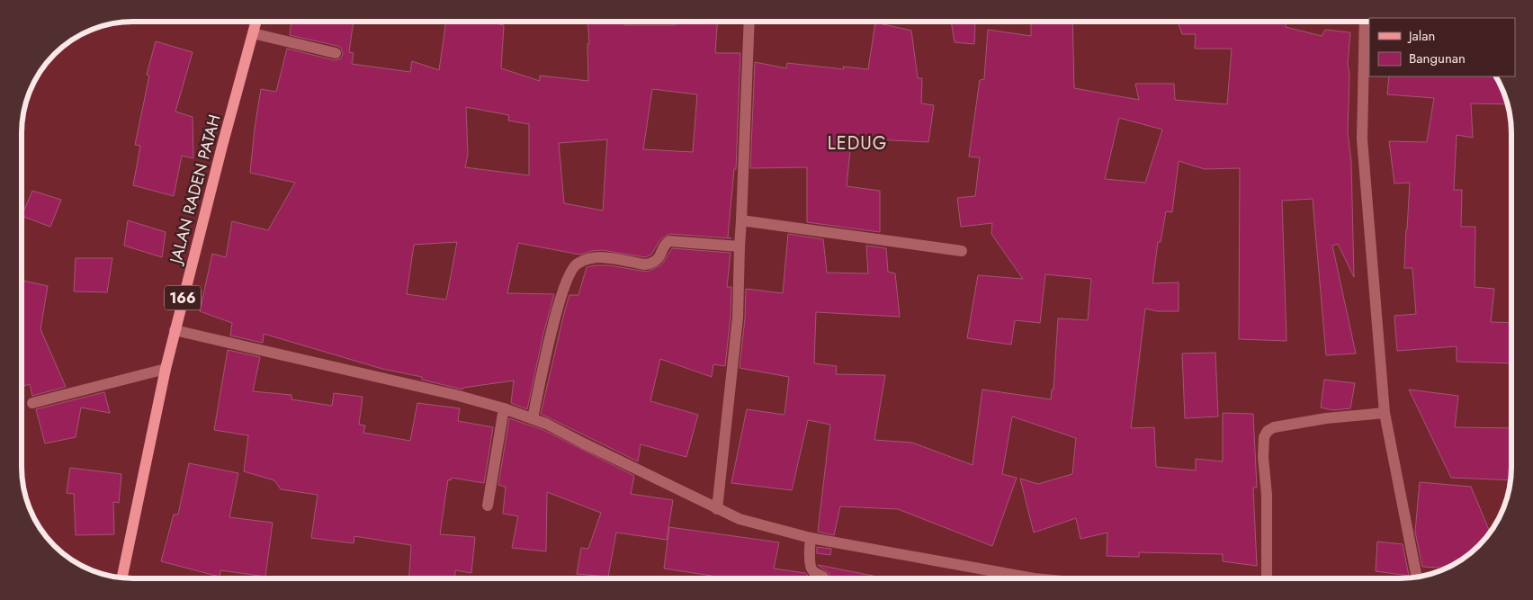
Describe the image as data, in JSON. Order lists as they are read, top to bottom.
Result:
{
  "streets": {
    "main road": ["JALAN RADEN PATAH", "166"]
  },
  "districts": ["LEDUG"],
  "legend": ["Jalan", "Bangunan"]
}
